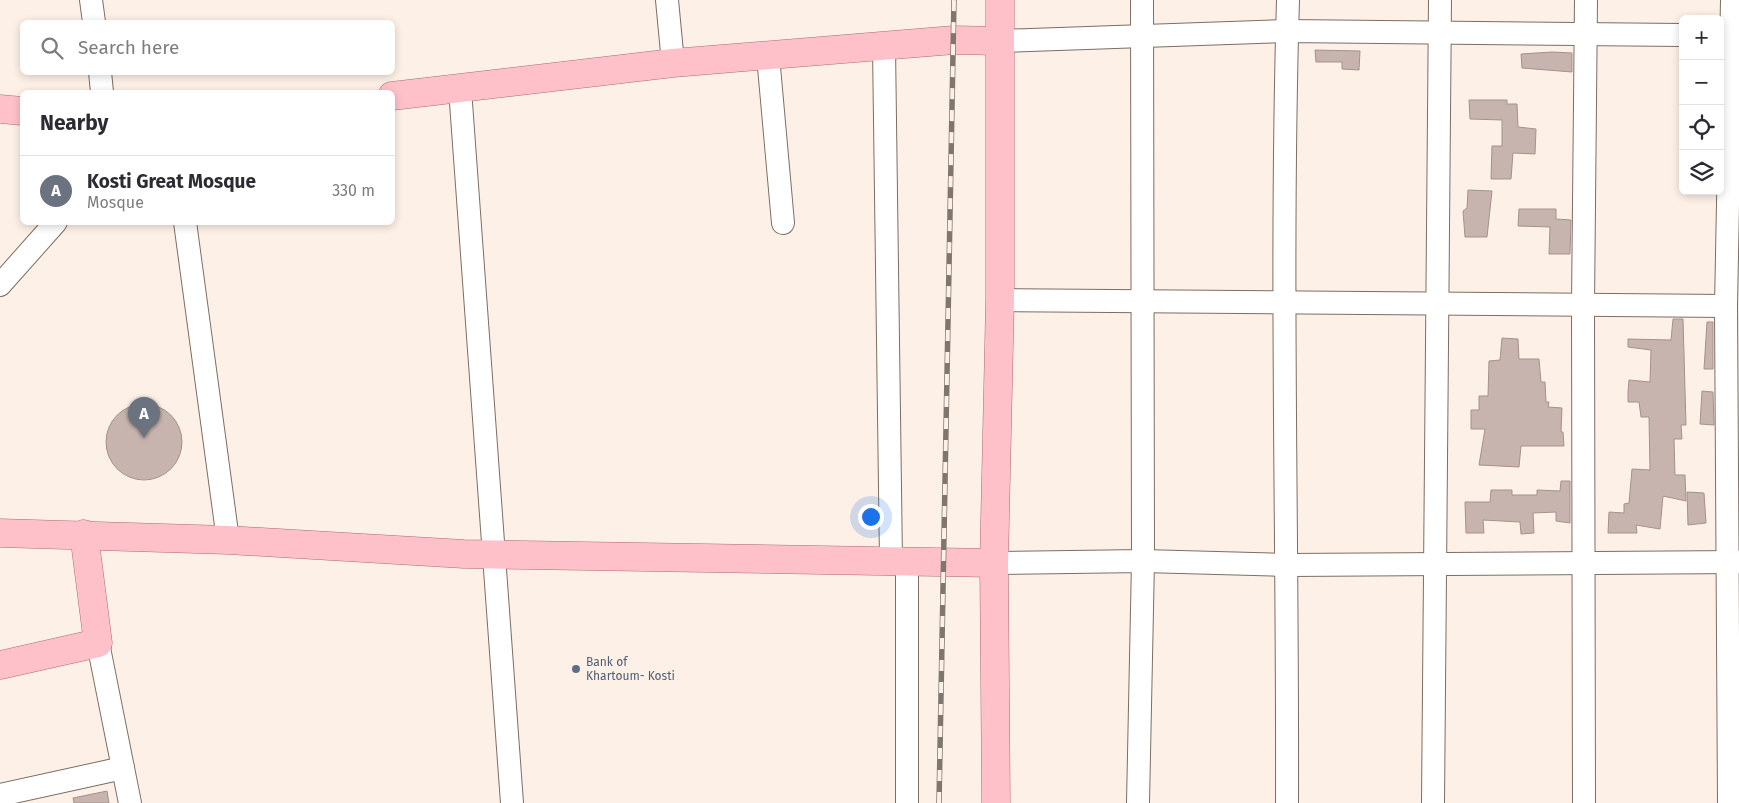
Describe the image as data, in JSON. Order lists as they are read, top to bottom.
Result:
{
  "places": ["Bank of Khartoum- Kosti"],
  "page": {
    "map_buttons": ["+", "−"],
    "search": "Search here",
    "heading": "Nearby",
    "list": [
      {
        "mark": "A",
        "name": "Kosti Great Mosque",
        "note": "Mosque",
        "value": "330 m"
      }
    ],
    "pins": "A"
  }
}
